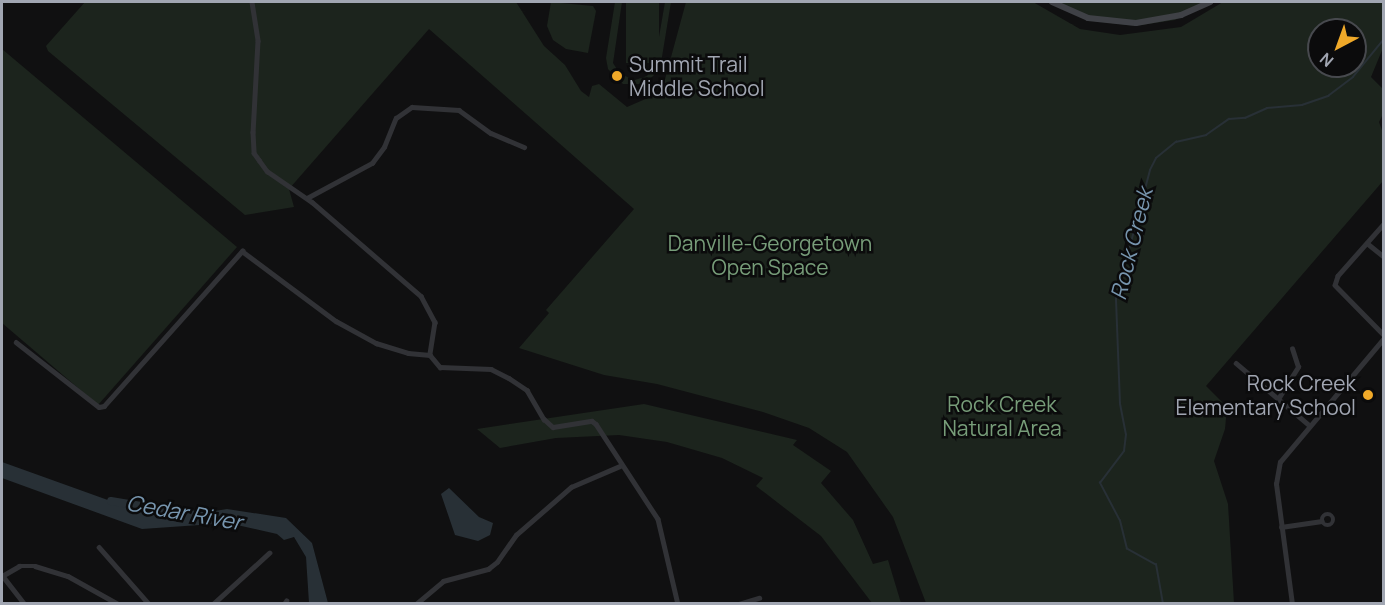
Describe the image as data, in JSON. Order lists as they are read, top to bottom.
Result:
{
  "water": ["Rock Creek", "Cedar River"],
  "parks": ["Danville-Georgetown Open Space", "Rock Creek Natural Area"],
  "places": ["Summit Trail Middle School", "Rock Creek Elementary School"],
  "north": "bottom left"
}
